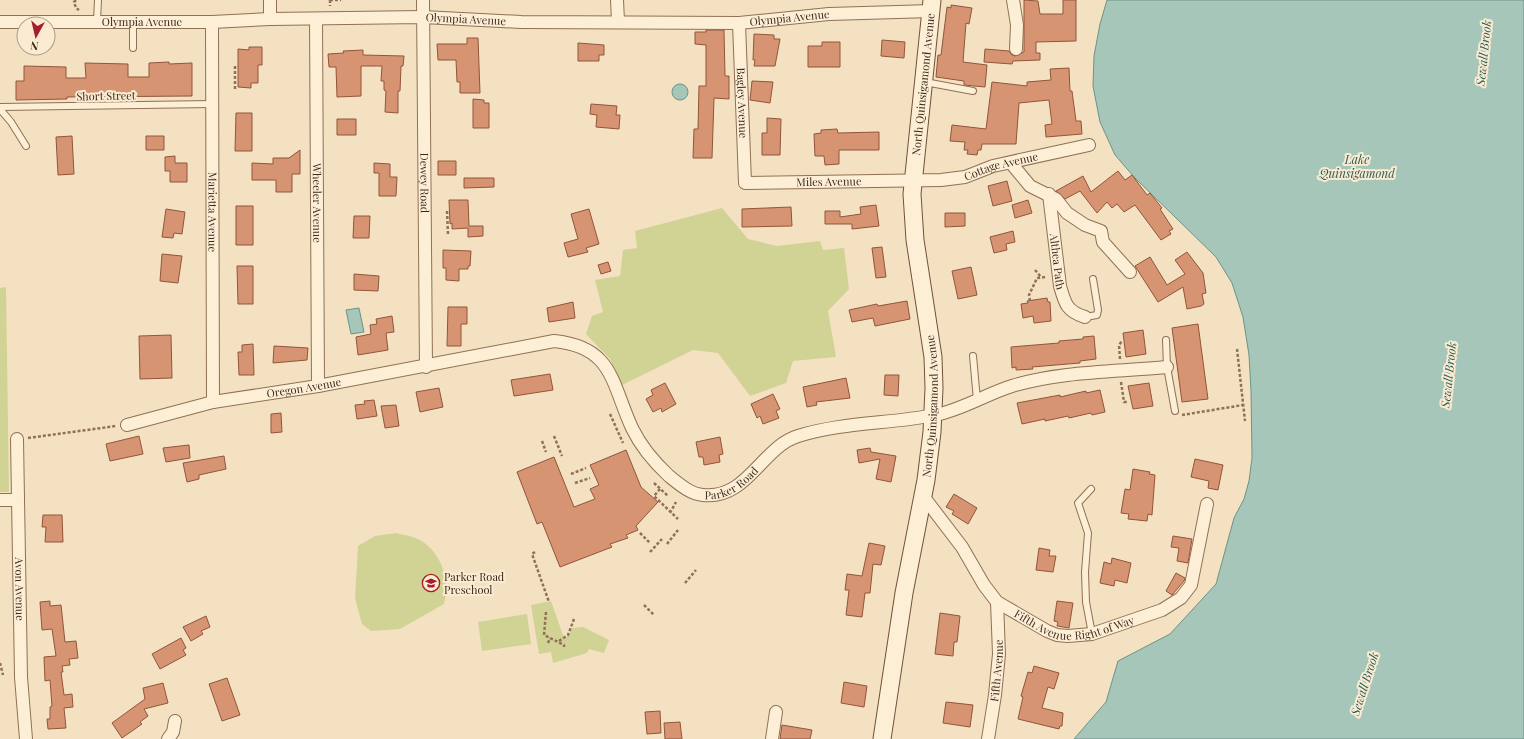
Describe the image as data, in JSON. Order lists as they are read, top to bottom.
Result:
{
  "streets": {
    "main road": ["North Quinsigamond Avenue"],
    "street": [
      "Olympia Avenue",
      "Bagley Avenue",
      "Cottage Avenue",
      "Miles Avenue",
      "Dewey Road",
      "Wheeler Avenue",
      "Marietta Avenue",
      "Althea Path",
      "Oregon Avenue",
      "Parker Road",
      "Avon Avenue",
      "Fifth Avenue Right of Way",
      "Fifth Avenue"
    ],
    "lane": ["Short Street"]
  },
  "crossings": [
    ["Olympia Avenue", "North Quinsigamond Avenue"],
    ["Olympia Avenue", "Bagley Avenue"],
    ["Olympia Avenue", "Dewey Road"],
    ["Olympia Avenue", "Wheeler Avenue"],
    ["Olympia Avenue", "Marietta Avenue"],
    ["North Quinsigamond Avenue", "Cottage Avenue"],
    ["North Quinsigamond Avenue", "Miles Avenue"],
    ["North Quinsigamond Avenue", "Parker Road"],
    ["North Quinsigamond Avenue", "Fifth Avenue Right of Way"],
    ["Short Street", "Marietta Avenue"],
    ["Bagley Avenue", "Miles Avenue"],
    ["Cottage Avenue", "Miles Avenue"],
    ["Dewey Road", "Oregon Avenue"],
    ["Wheeler Avenue", "Oregon Avenue"],
    ["Marietta Avenue", "Oregon Avenue"],
    ["Oregon Avenue", "Parker Road"],
    ["Fifth Avenue Right of Way", "Fifth Avenue"]
  ],
  "water": ["Sewall Brook", "Lake Quinsigamond"],
  "places": {
    "school or university": ["Parker Road Preschool"]
  },
  "north": "bottom"
}
